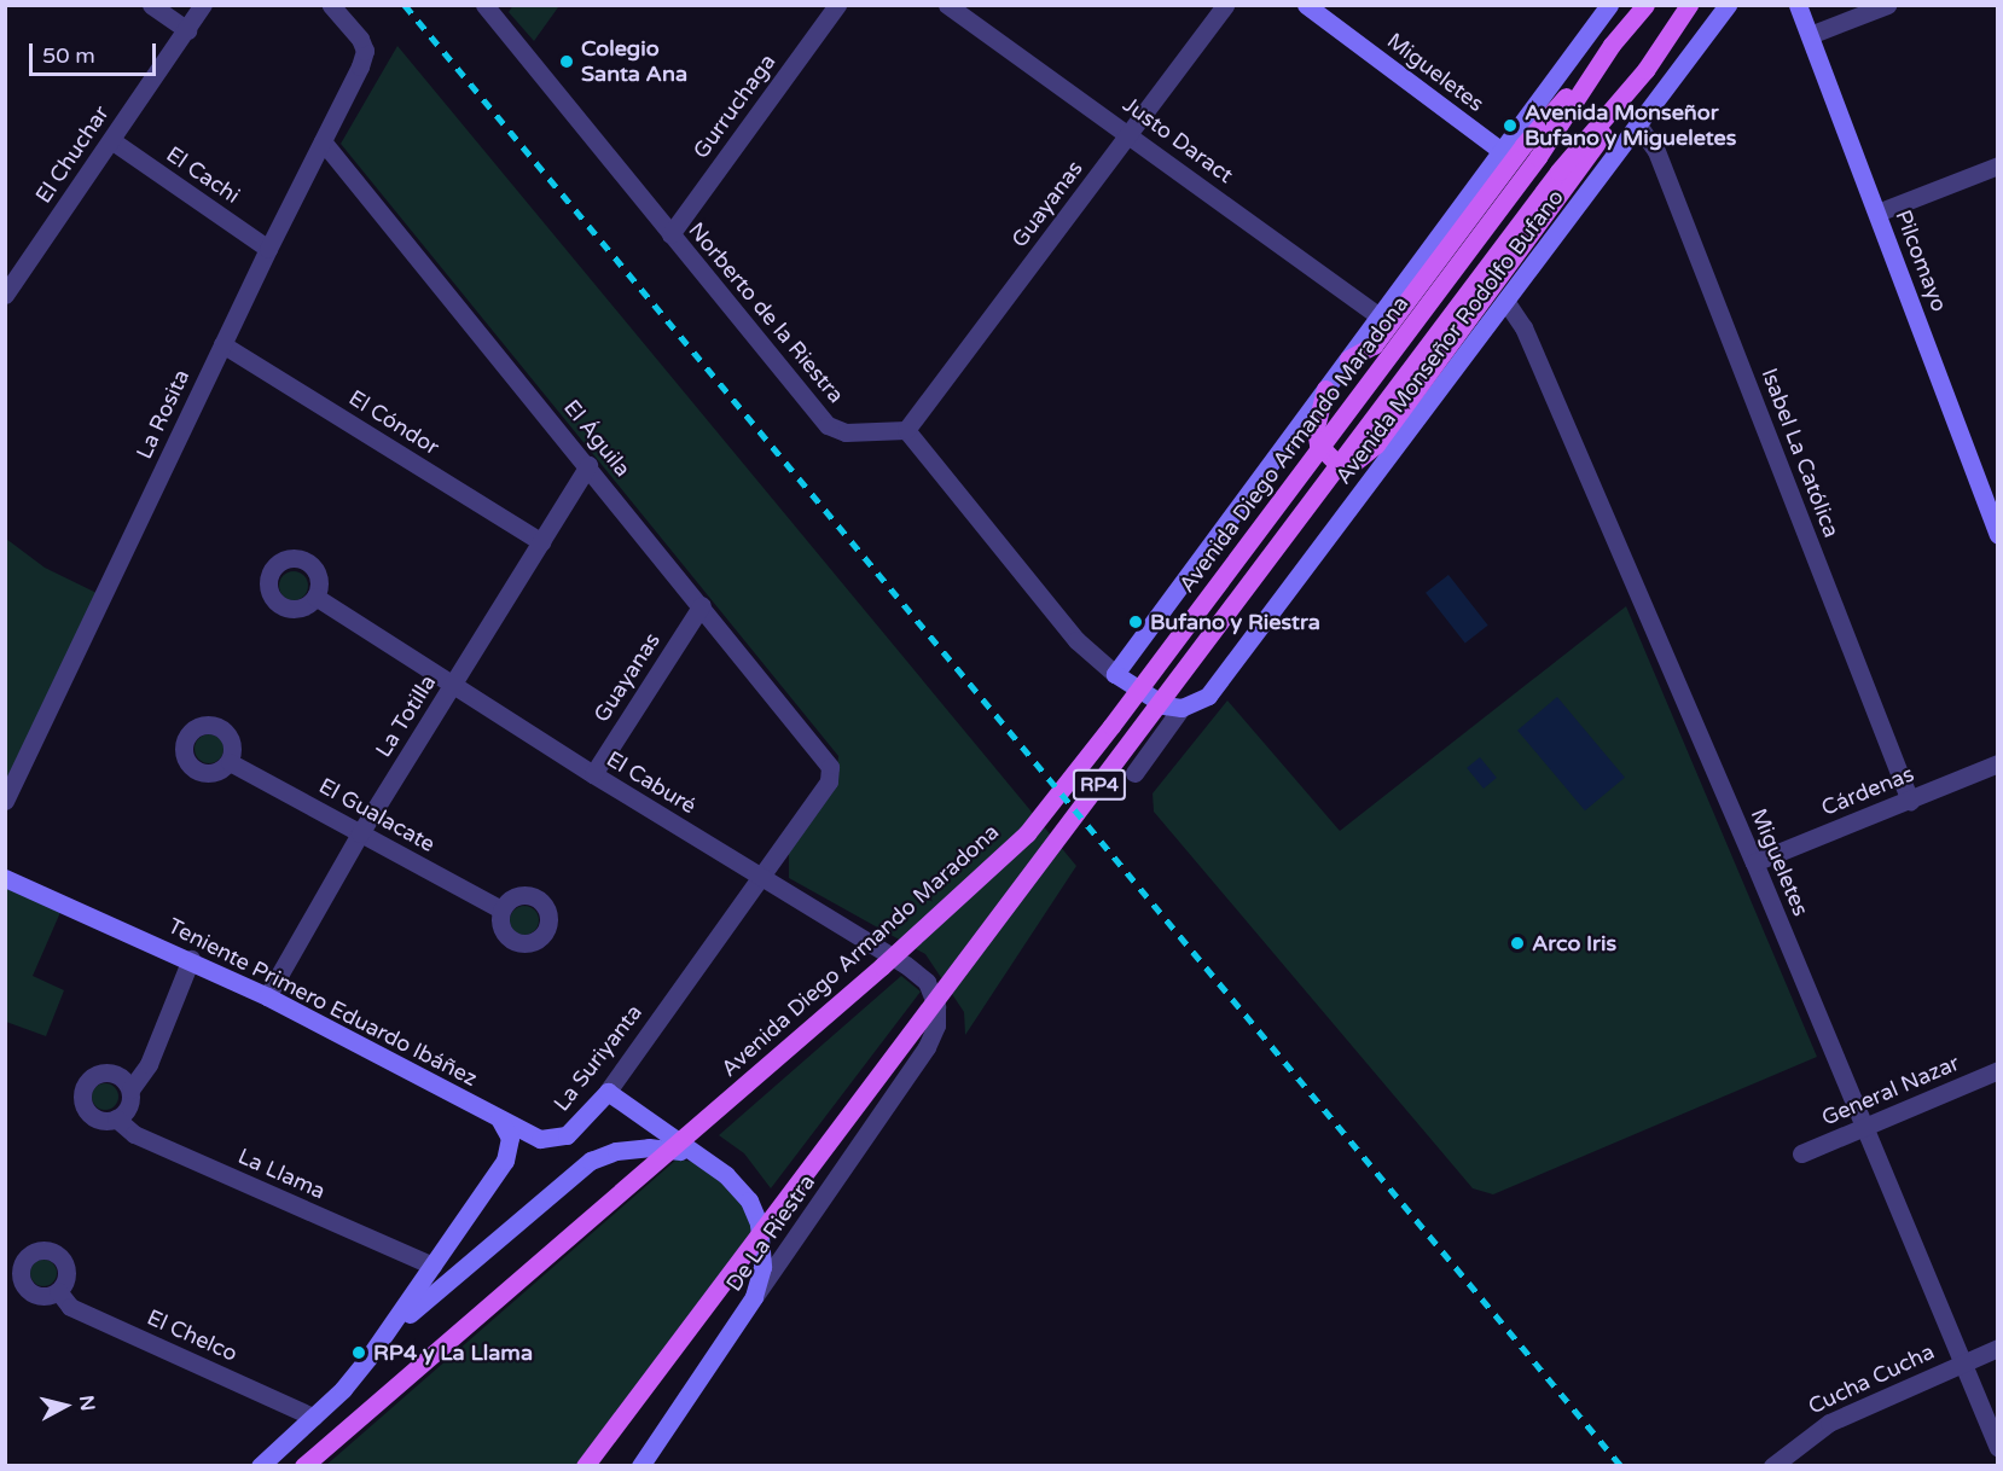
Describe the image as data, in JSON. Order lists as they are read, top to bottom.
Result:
{
  "streets": {
    "main road": ["Avenida Diego Armando Maradona", "RP4"],
    "street": [
      "Migueletes",
      "Gurruchaga",
      "Justo Daract",
      "El Chuchar",
      "El Cachi",
      "Guayanas",
      "Pilcomayo",
      "Norberto de la Riestra",
      "Avenida Monseñor Rodolfo Bufano",
      "La Rosita",
      "El Cóndor",
      "El Águila",
      "Isabel La Católica",
      "La Totilla",
      "El Caburé",
      "Cárdenas",
      "El Gualacate",
      "Teniente Primero Eduardo Ibáñez",
      "La Suriyanta",
      "General Nazar",
      "La Llama",
      "De La Riestra",
      "El Chelco",
      "Cucha Cucha"
    ]
  },
  "crossings": [
    ["Migueletes", "Avenida Monseñor Rodolfo Bufano"],
    ["Migueletes", "Cárdenas"],
    ["Migueletes", "General Nazar"],
    ["Migueletes", "Cucha Cucha"],
    ["Gurruchaga", "Norberto de la Riestra"],
    ["Justo Daract", "Guayanas"],
    ["El Chuchar", "El Cachi"],
    ["El Cachi", "La Rosita"],
    ["Guayanas", "Norberto de la Riestra"],
    ["Guayanas", "El Águila"],
    ["Guayanas", "El Caburé"],
    ["Avenida Monseñor Rodolfo Bufano", "Isabel La Católica"],
    ["La Rosita", "El Cóndor"],
    ["La Rosita", "El Águila"],
    ["El Cóndor", "La Totilla"],
    ["El Águila", "La Totilla"],
    ["El Águila", "La Suriyanta"],
    ["Isabel La Católica", "Cárdenas"],
    ["La Totilla", "El Caburé"],
    ["La Totilla", "El Gualacate"],
    ["La Totilla", "Teniente Primero Eduardo Ibáñez"],
    ["El Caburé", "La Suriyanta"],
    ["El Caburé", "De La Riestra"],
    ["Teniente Primero Eduardo Ibáñez", "La Suriyanta"]
  ],
  "places": [
    "Colegio Santa Ana",
    "Avenida Monseñor Bufano y Migueletes",
    "Bufano y Riestra",
    "Arco Iris",
    "RP4 y La Llama"
  ],
  "scale_bar": "50 m",
  "north": "right"
}
